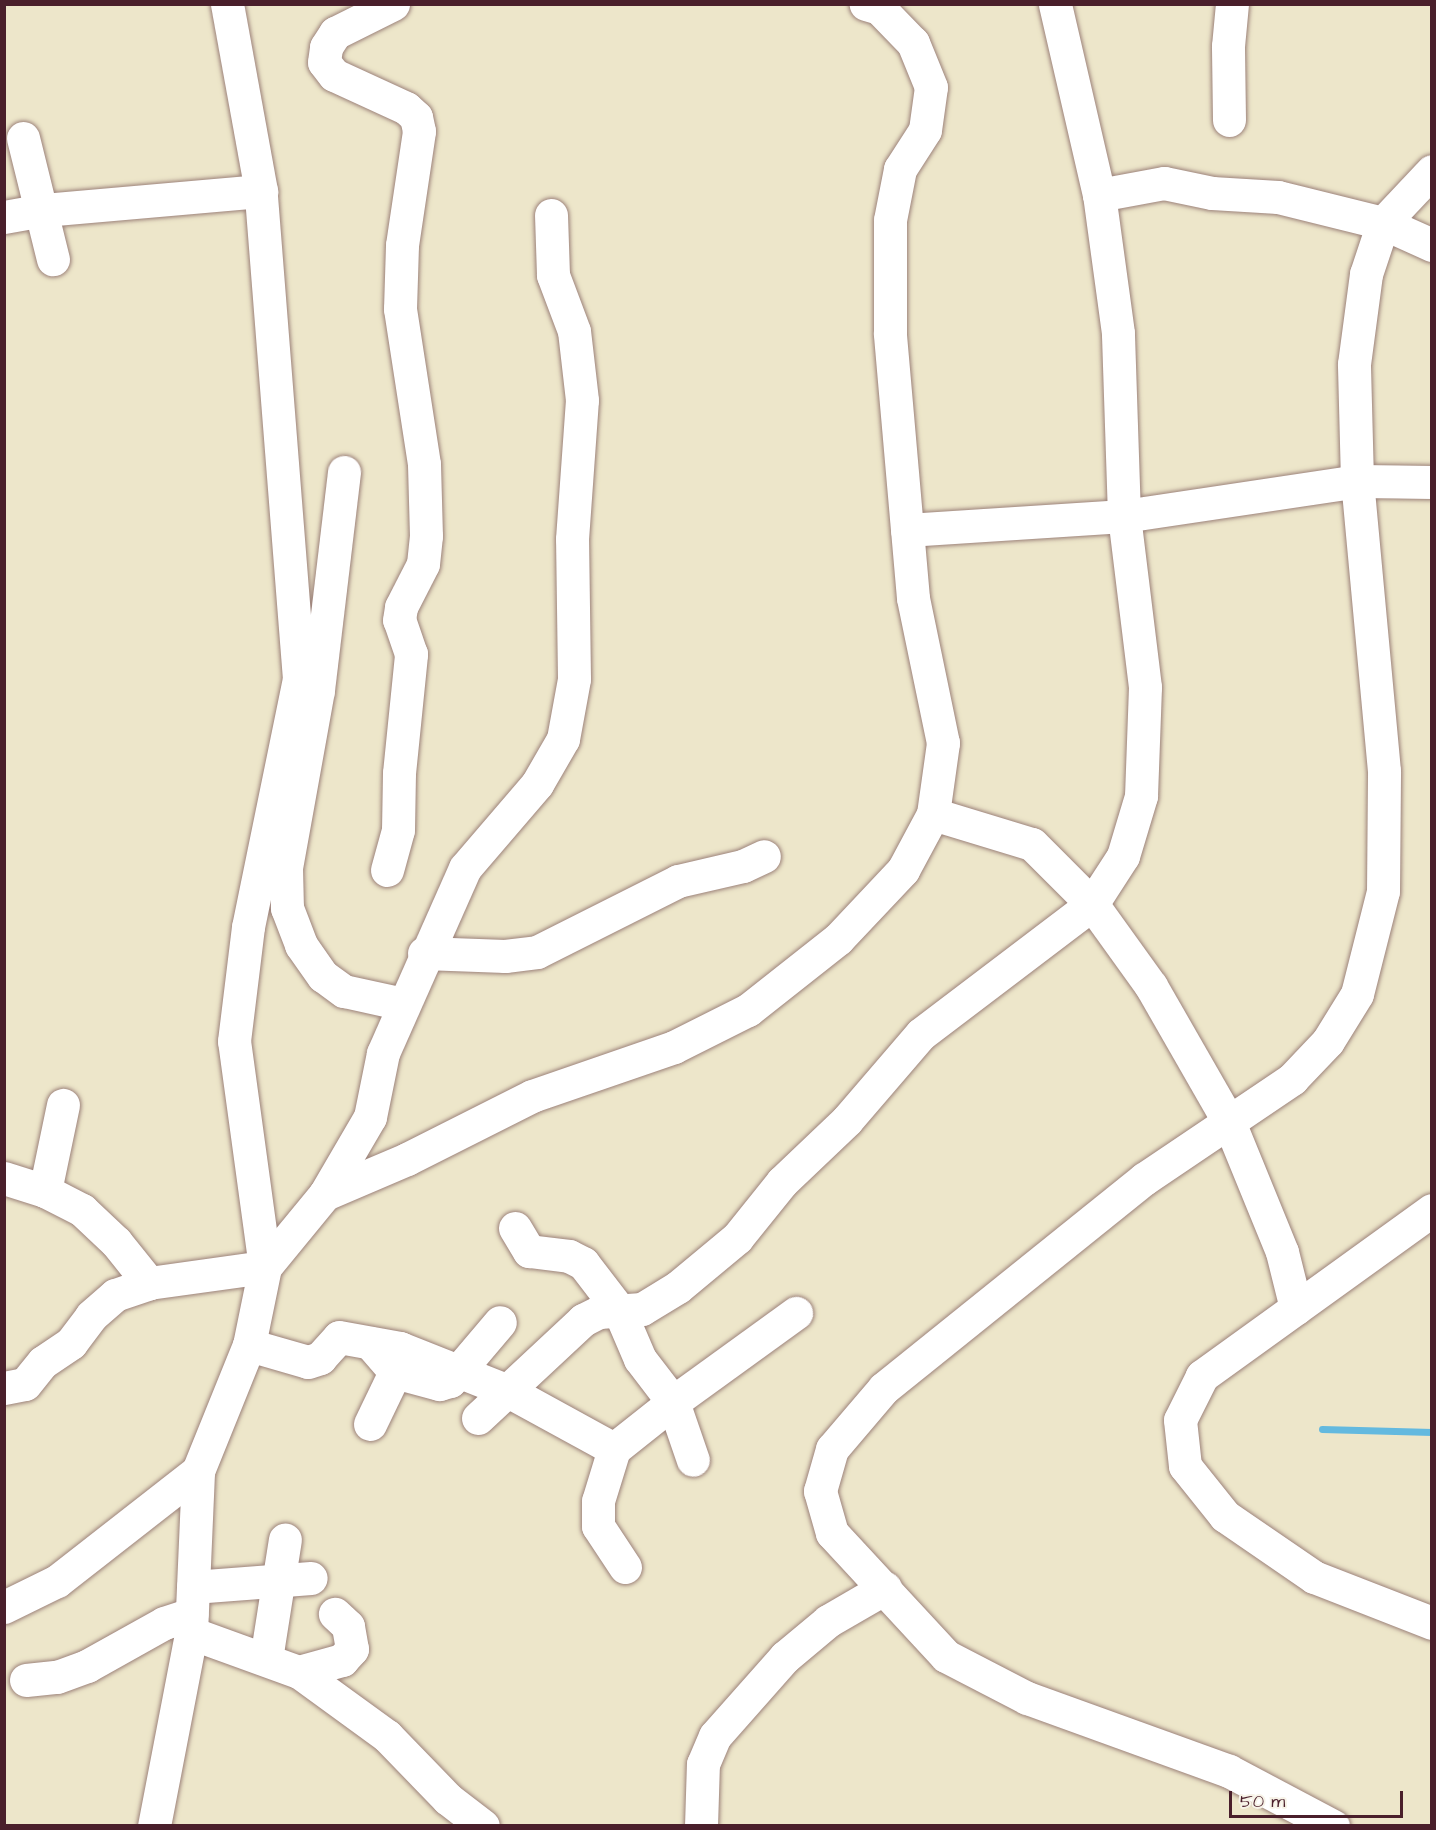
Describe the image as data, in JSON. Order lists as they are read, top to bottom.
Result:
{
  "scale_bar": "50 m"
}
